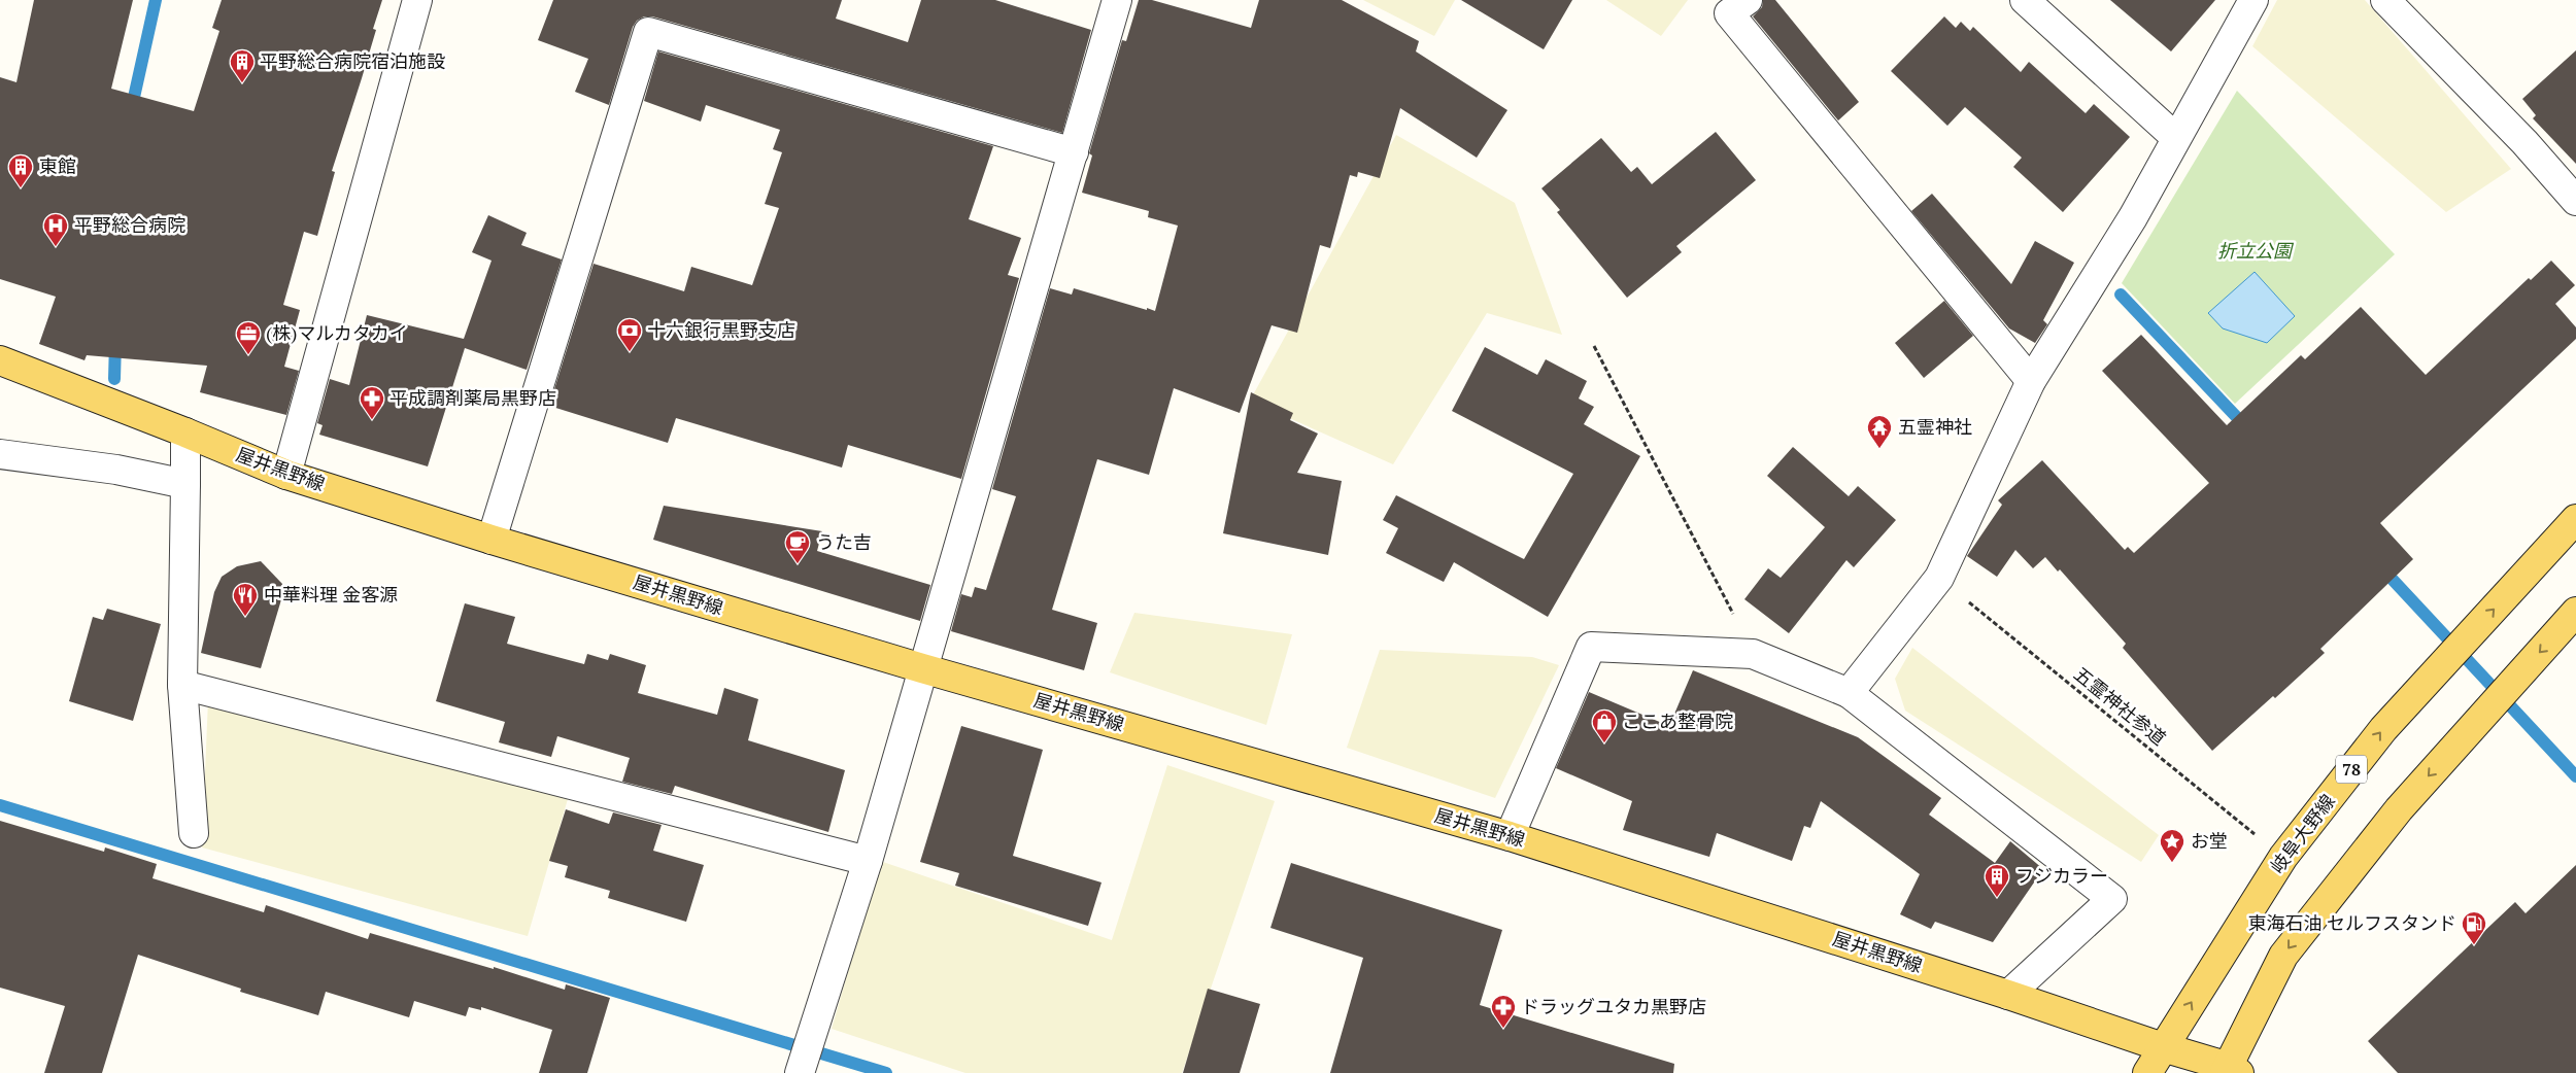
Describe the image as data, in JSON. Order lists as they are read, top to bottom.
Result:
{
  "streets": {
    "main road": ["屋井黒野線", "78", "岐阜大野線"],
    "path": ["五霊神社参道"]
  },
  "crossings": [
    ["屋井黒野線", "岐阜大野線"],
    ["五霊神社参道", "岐阜大野線"]
  ],
  "parks": ["折立公園"],
  "places": {
    "building": ["平野総合病院宿泊施設", "東館", "フジカラー"],
    "hospital": ["平野総合病院"],
    "bank": ["十六銀行黒野支店"],
    "office": ["(株)マルカタカイ"],
    "pharmacy": ["平成調剤薬局黒野店", "ドラッグユタカ黒野店"],
    "temple": ["五霊神社"],
    "cafe": ["うた吉"],
    "restaurant": ["中華料理 金客源"],
    "shop": ["ここあ整骨院"],
    "place": ["お堂"],
    "fuel station": ["東海石油 セルフスタンド"]
  }
}
